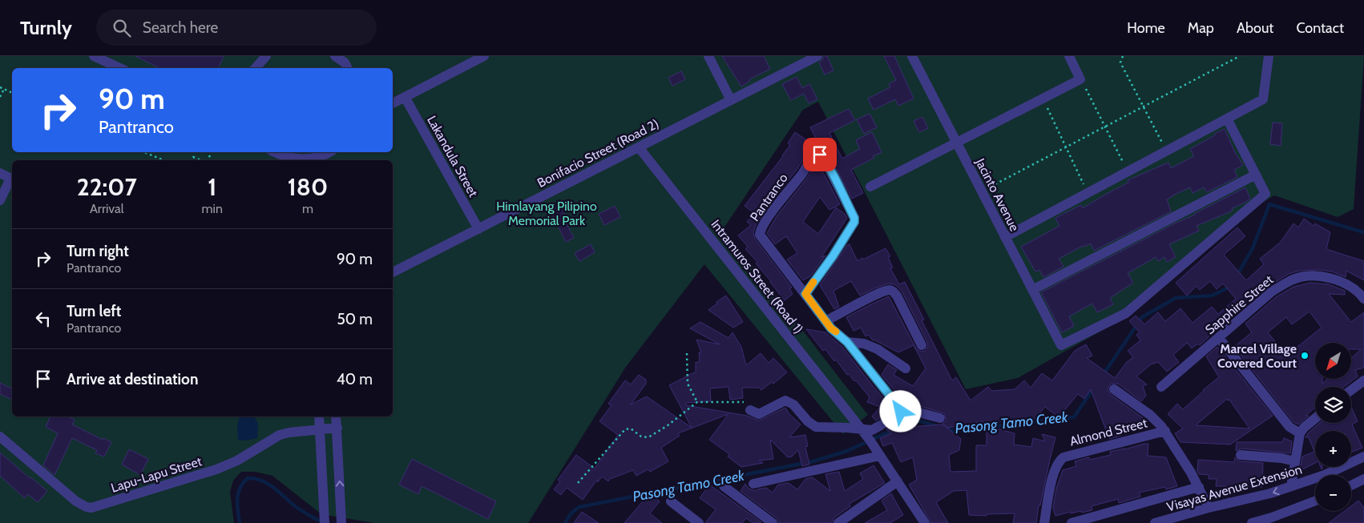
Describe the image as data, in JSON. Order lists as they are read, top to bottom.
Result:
{
  "streets": {
    "street": [
      "Bonifacio Street (Road 2)",
      "Lakandula Street",
      "Jacinto Avenue",
      "Pantranco",
      "Intramuros Street (Road 1)",
      "Sapphire Street",
      "Almond Street",
      "Lapu-Lapu Street",
      "Visayas Avenue Extension"
    ]
  },
  "crossings": [
    ["Bonifacio Street (Road 2)", "Lakandula Street"],
    ["Bonifacio Street (Road 2)", "Intramuros Street (Road 1)"],
    ["Almond Street", "Visayas Avenue Extension"]
  ],
  "water": ["Pasong Tamo Creek"],
  "parks": ["Himlayang Pilipino Memorial Park"],
  "places": ["Marcel Village Covered Court"],
  "north": "bottom left",
  "page": {
    "header": "Turnly",
    "search": "Search here",
    "nav": [
      "Home",
      "Map",
      "About",
      "Contact"
    ],
    "turn": ["90 m", "Pantranco"],
    "eta": [
      "22:07",
      "Arrival",
      "1",
      "min",
      "180",
      "m"
    ],
    "list": [
      {
        "name": "Turn right",
        "note": "Pantranco",
        "value": "90 m"
      },
      {
        "name": "Turn left",
        "note": "Pantranco",
        "value": "50 m"
      },
      {
        "name": "Arrive at destination",
        "value": "40 m"
      }
    ],
    "map_buttons": ["+", "−"]
  }
}
